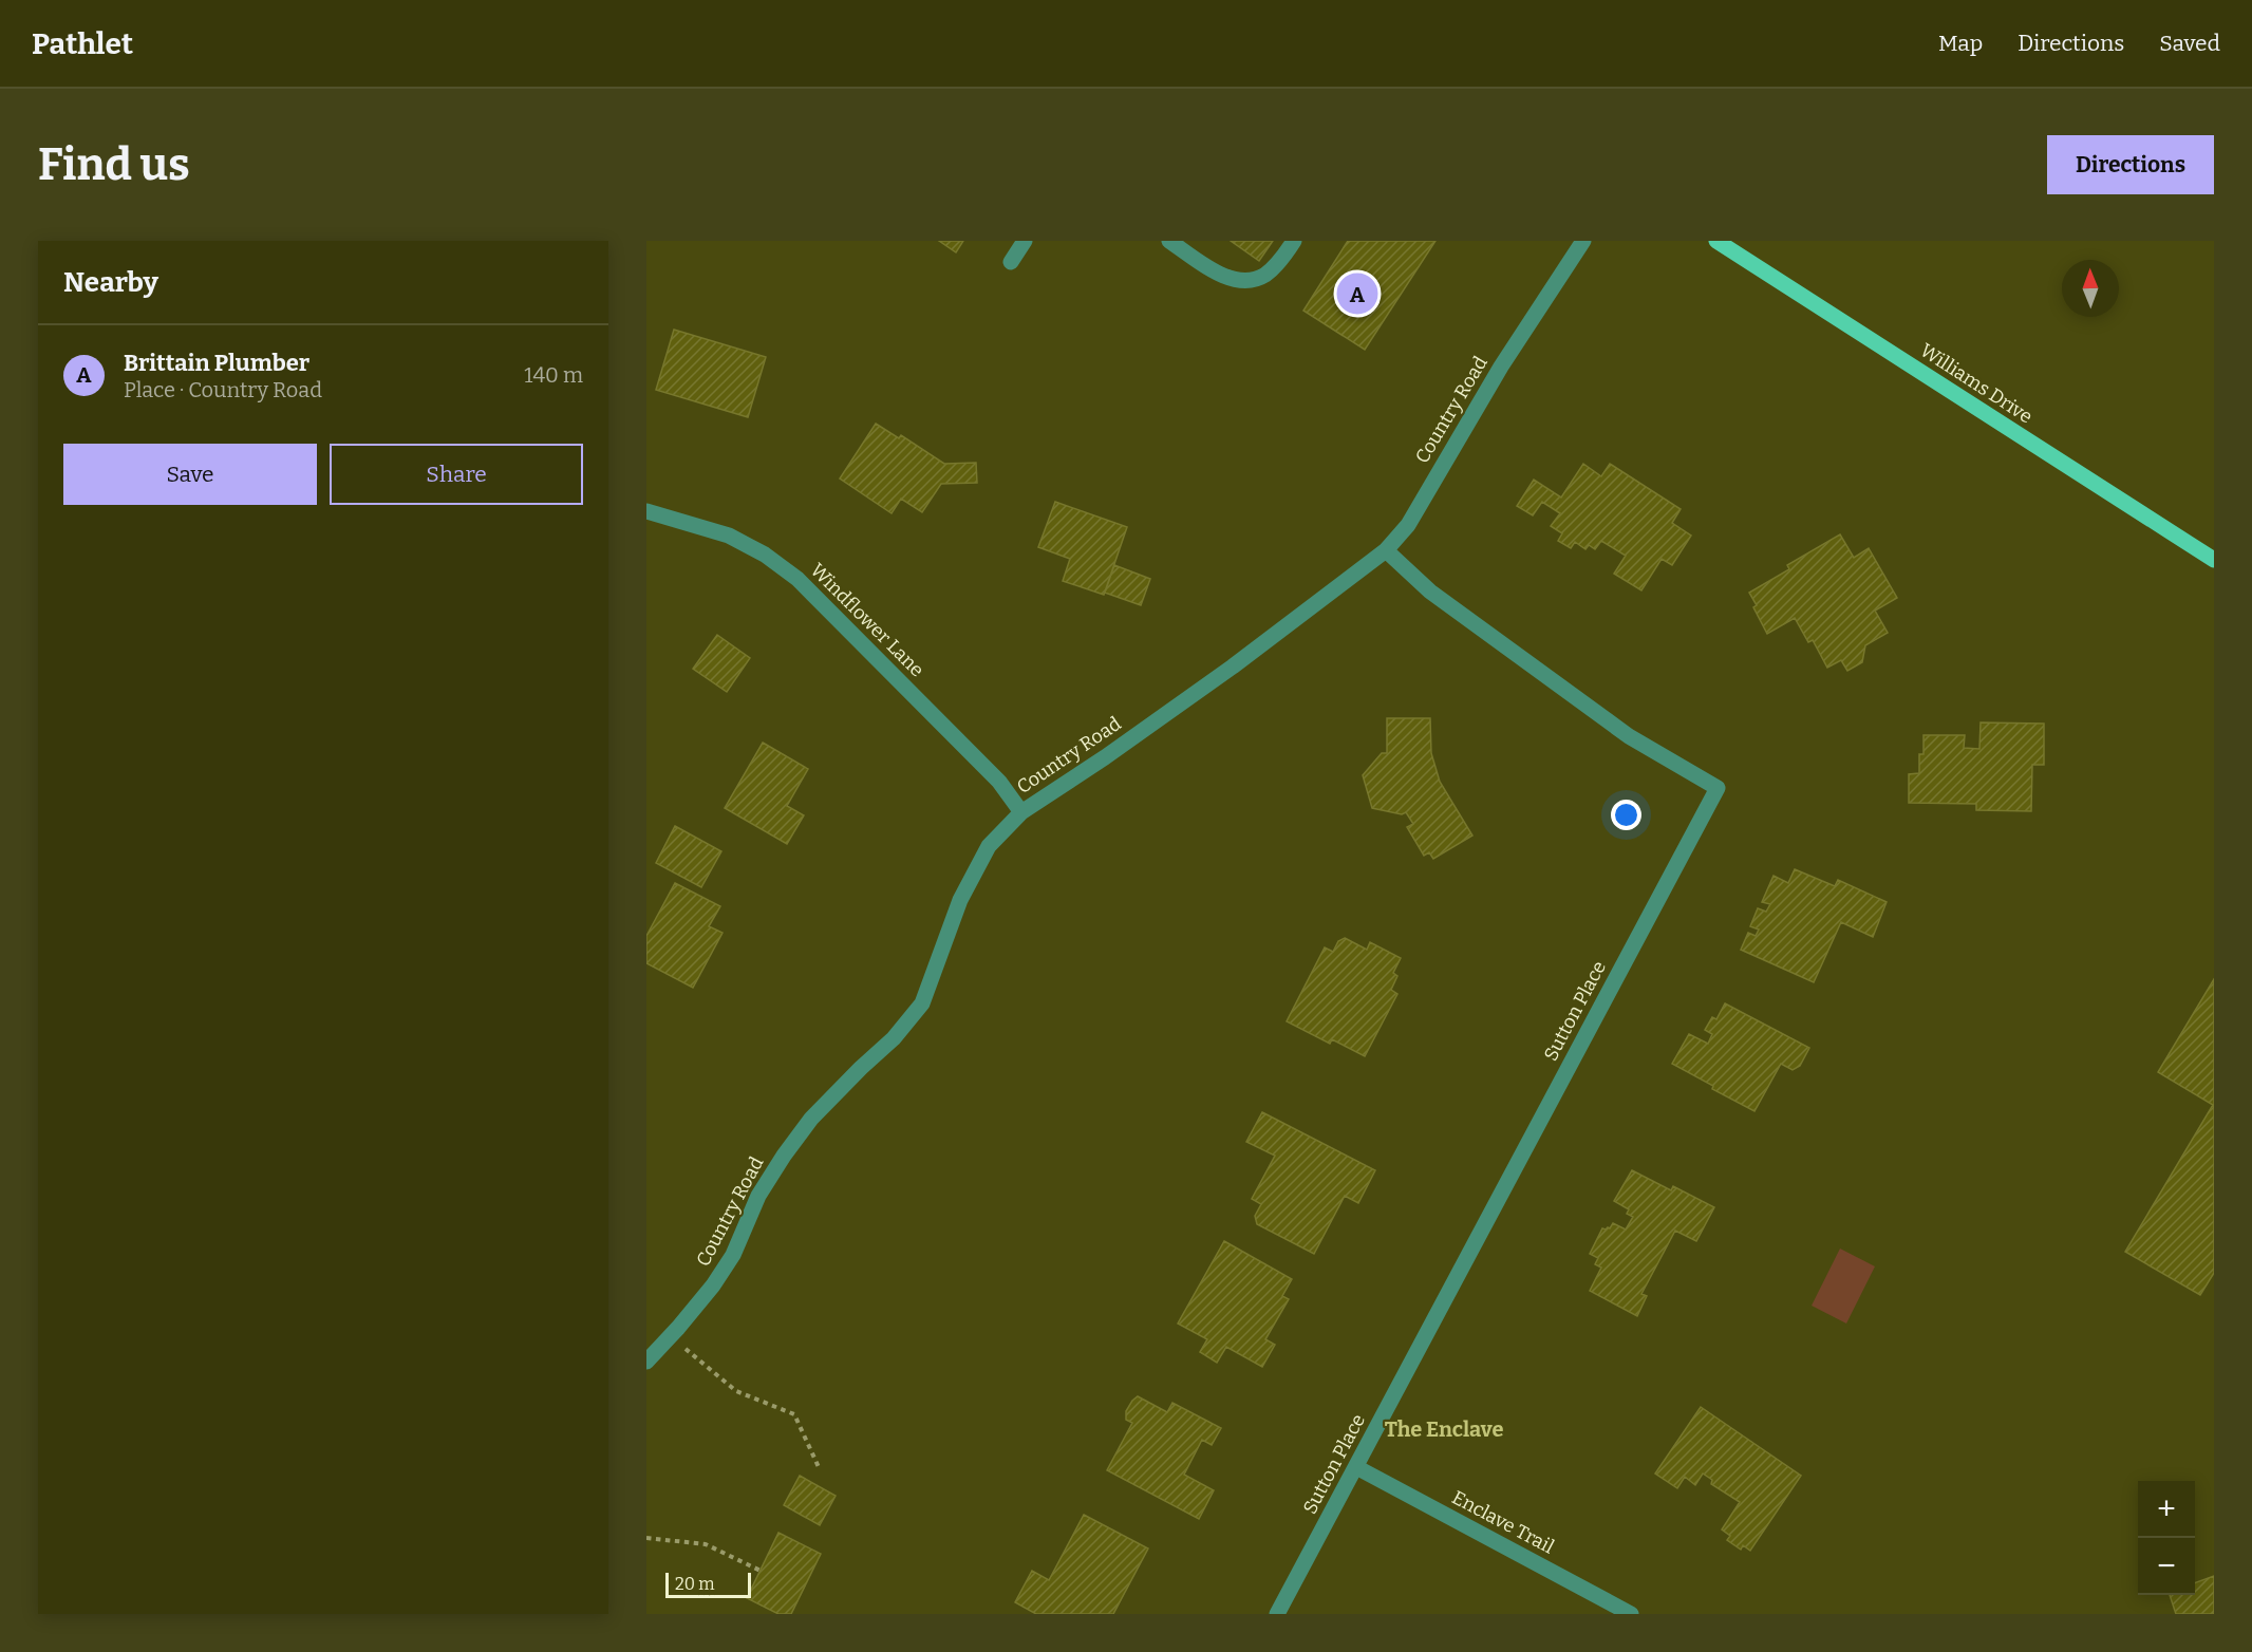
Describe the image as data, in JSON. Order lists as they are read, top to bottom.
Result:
{
  "streets": {
    "main road": ["Williams Drive"],
    "street": [
      "Country Road",
      "Windflower Lane",
      "Sutton Place",
      "Enclave Trail"
    ]
  },
  "crossings": [
    ["Country Road", "Windflower Lane"],
    ["Country Road", "Sutton Place"],
    ["Sutton Place", "Enclave Trail"]
  ],
  "districts": ["The Enclave"],
  "scale_bar": "20 m",
  "north": "top",
  "page": {
    "header": "Pathlet",
    "nav": ["Map", "Directions", "Saved"],
    "buttons": [
      "Directions",
      ["Save", "Share"]
    ],
    "title": "Find us",
    "heading": "Nearby",
    "pins": "A",
    "list": [
      {
        "mark": "A",
        "name": "Brittain Plumber",
        "note": "Place · Country Road",
        "value": "140 m"
      }
    ],
    "map_buttons": ["+", "−"],
    "scale": "20 m"
  }
}
